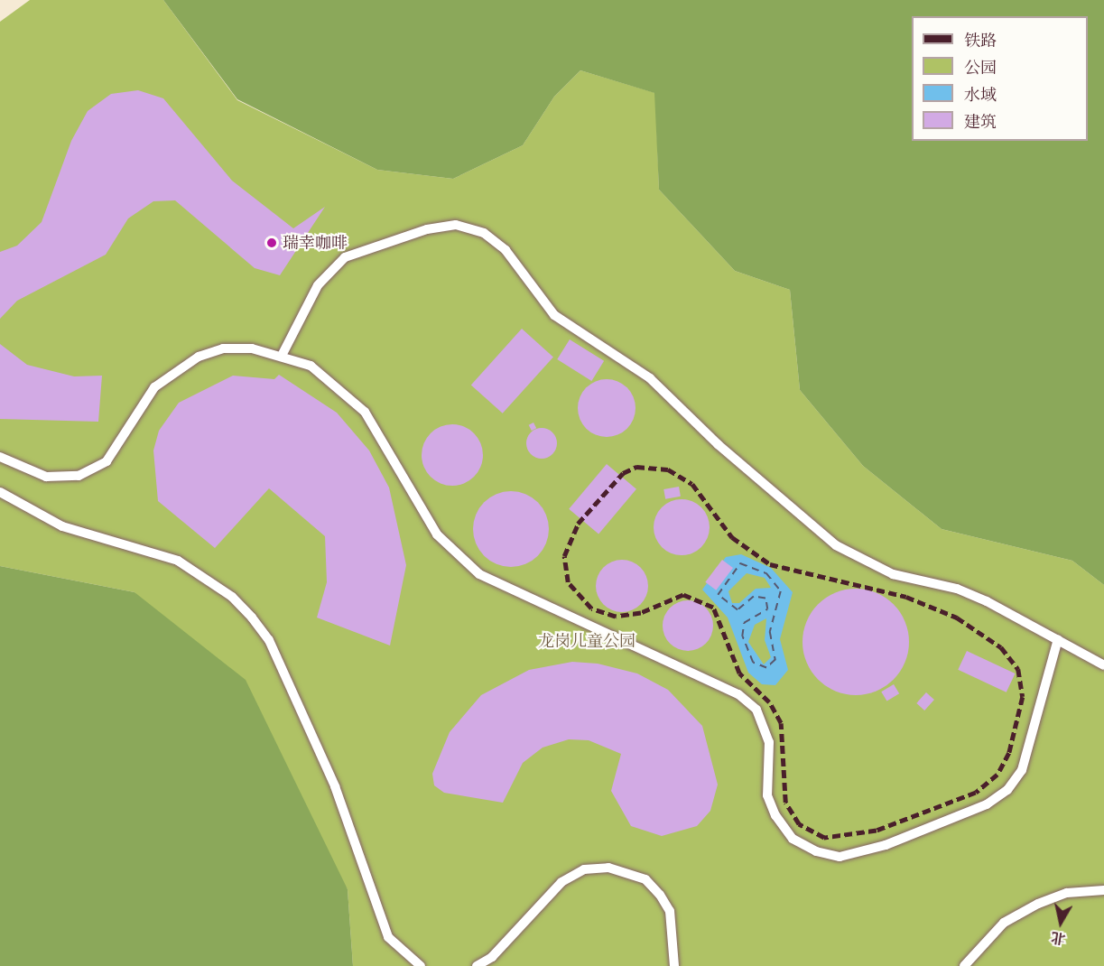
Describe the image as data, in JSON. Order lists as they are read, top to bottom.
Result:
{
  "parks": ["龙岗儿童公园"],
  "places": ["瑞幸咖啡"],
  "legend": [
    "铁路",
    "公园",
    "水域",
    "建筑"
  ],
  "north": "bottom"
}
